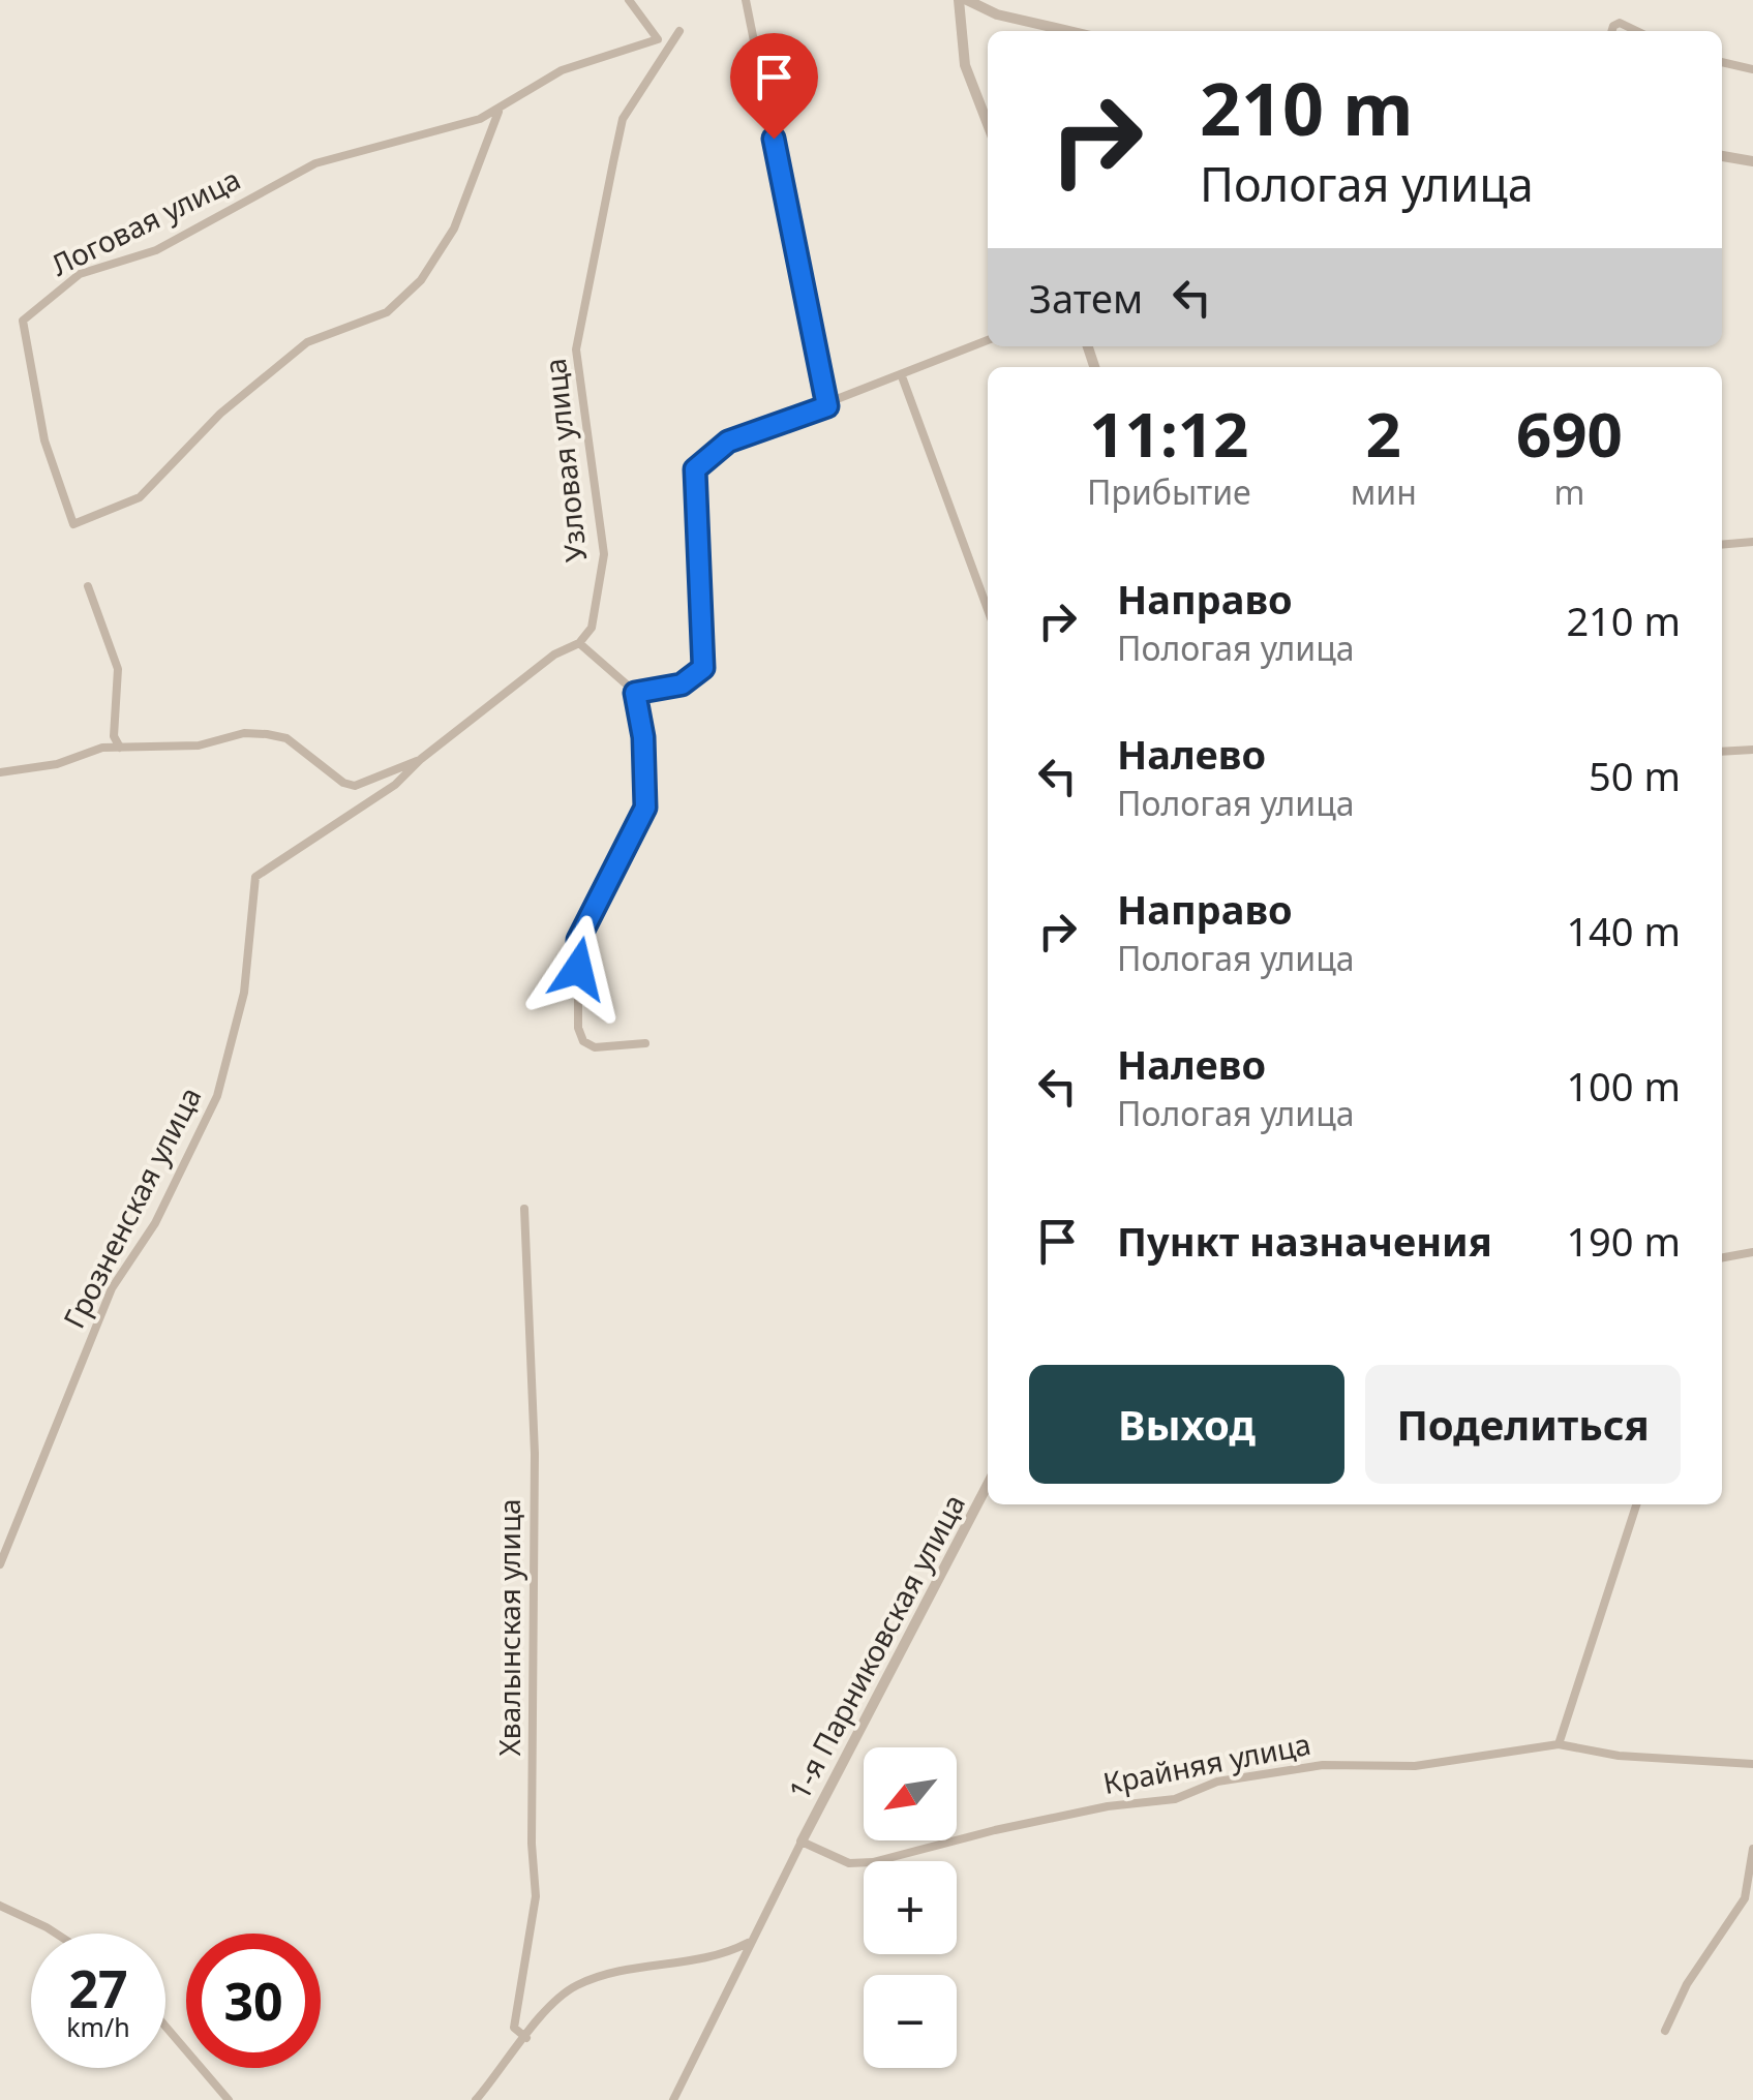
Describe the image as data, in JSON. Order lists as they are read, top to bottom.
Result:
{
  "streets": {
    "street": [
      "Логовая улица",
      "Узловая улица",
      "Грозненская улица",
      "Хвалынская улица",
      "1-я Парниковская улица",
      "Крайняя улица"
    ]
  },
  "crossings": [
    ["1-я Парниковская улица", "Крайняя улица"]
  ],
  "north": "bottom left",
  "page": {
    "turn": ["210 m", "Пологая улица"],
    "then": "Затем",
    "eta": [
      "11:12",
      "Прибытие",
      "2",
      "мин",
      "690",
      "m"
    ],
    "list": [
      {
        "name": "Направо",
        "note": "Пологая улица",
        "value": "210 m"
      },
      {
        "name": "Налево",
        "note": "Пологая улица",
        "value": "50 m"
      },
      {
        "name": "Направо",
        "note": "Пологая улица",
        "value": "140 m"
      },
      {
        "name": "Налево",
        "note": "Пологая улица",
        "value": "100 m"
      },
      {
        "name": "Пункт назначения",
        "value": "190 m"
      }
    ],
    "buttons": ["Выход", "Поделиться"],
    "map_buttons": ["+", "−"],
    "speed": "27 km/h",
    "limit": "30"
  }
}
